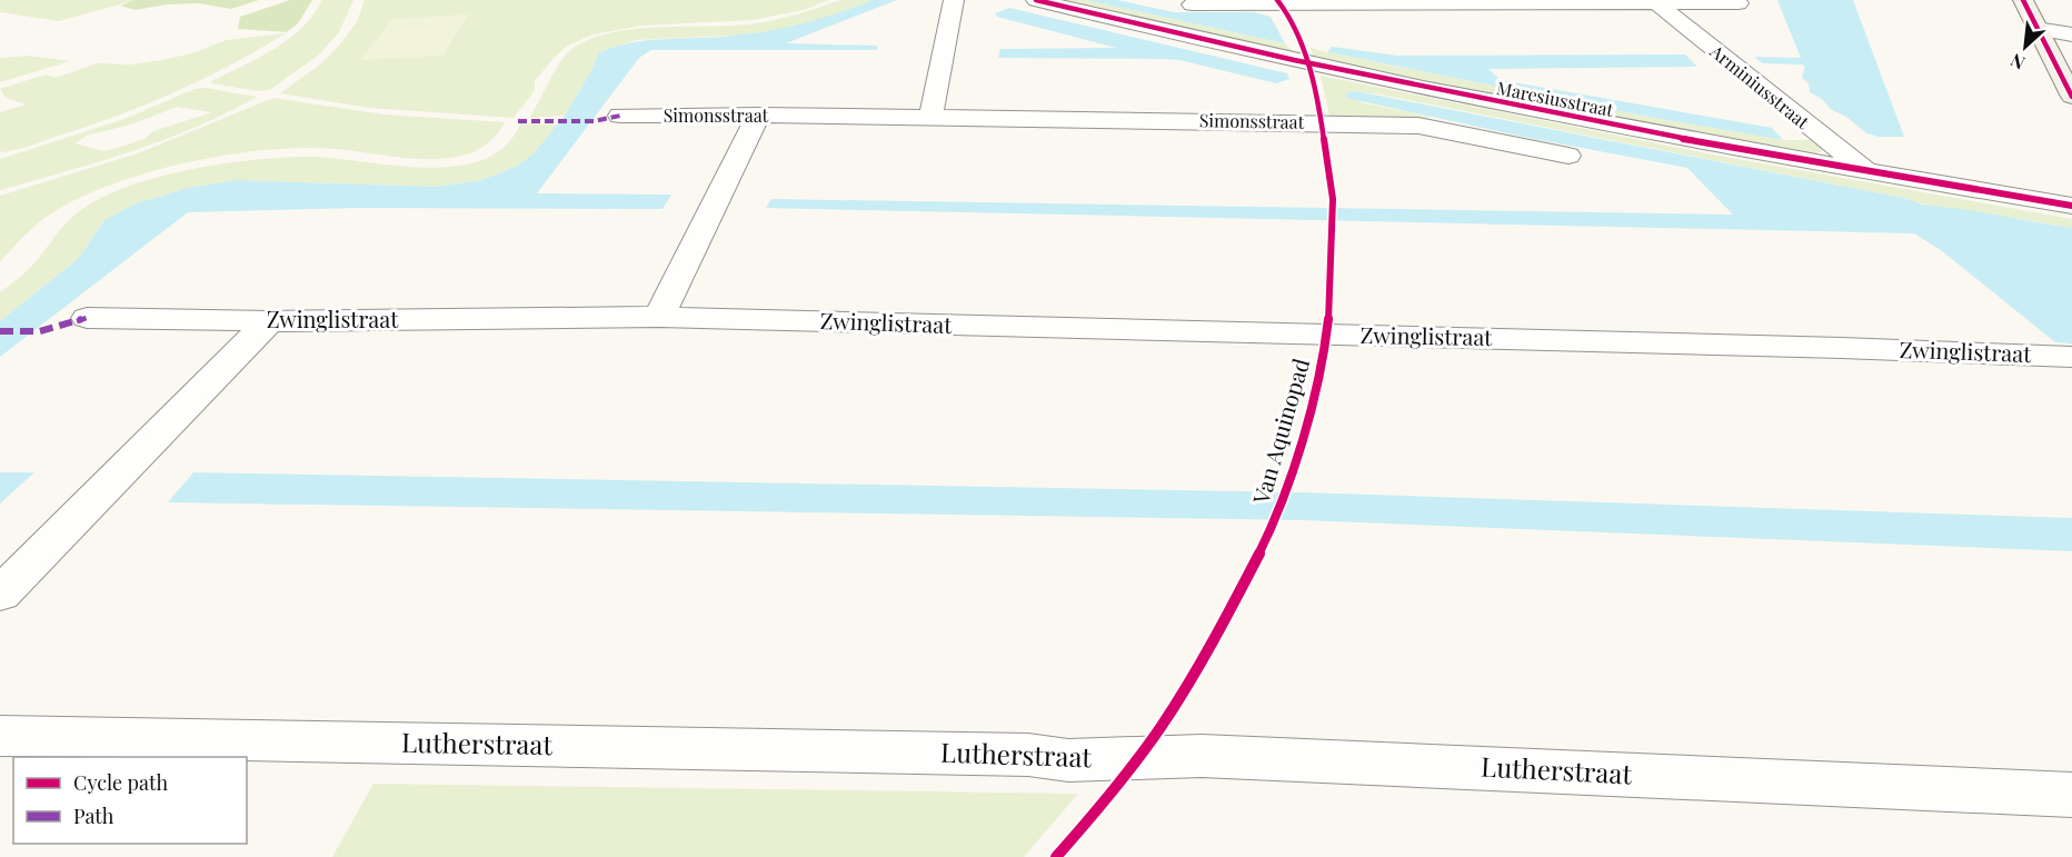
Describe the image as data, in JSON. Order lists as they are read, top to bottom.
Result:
{
  "streets": {
    "street": [
      "Arminiusstraat",
      "Maresiusstraat",
      "Simonsstraat",
      "Zwinglistraat",
      "Lutherstraat"
    ],
    "cycle path": ["Van Aquinopad"]
  },
  "crossings": [
    ["Arminiusstraat", "Maresiusstraat"]
  ],
  "legend": ["Cycle path", "Path"],
  "north": "bottom left"
}
